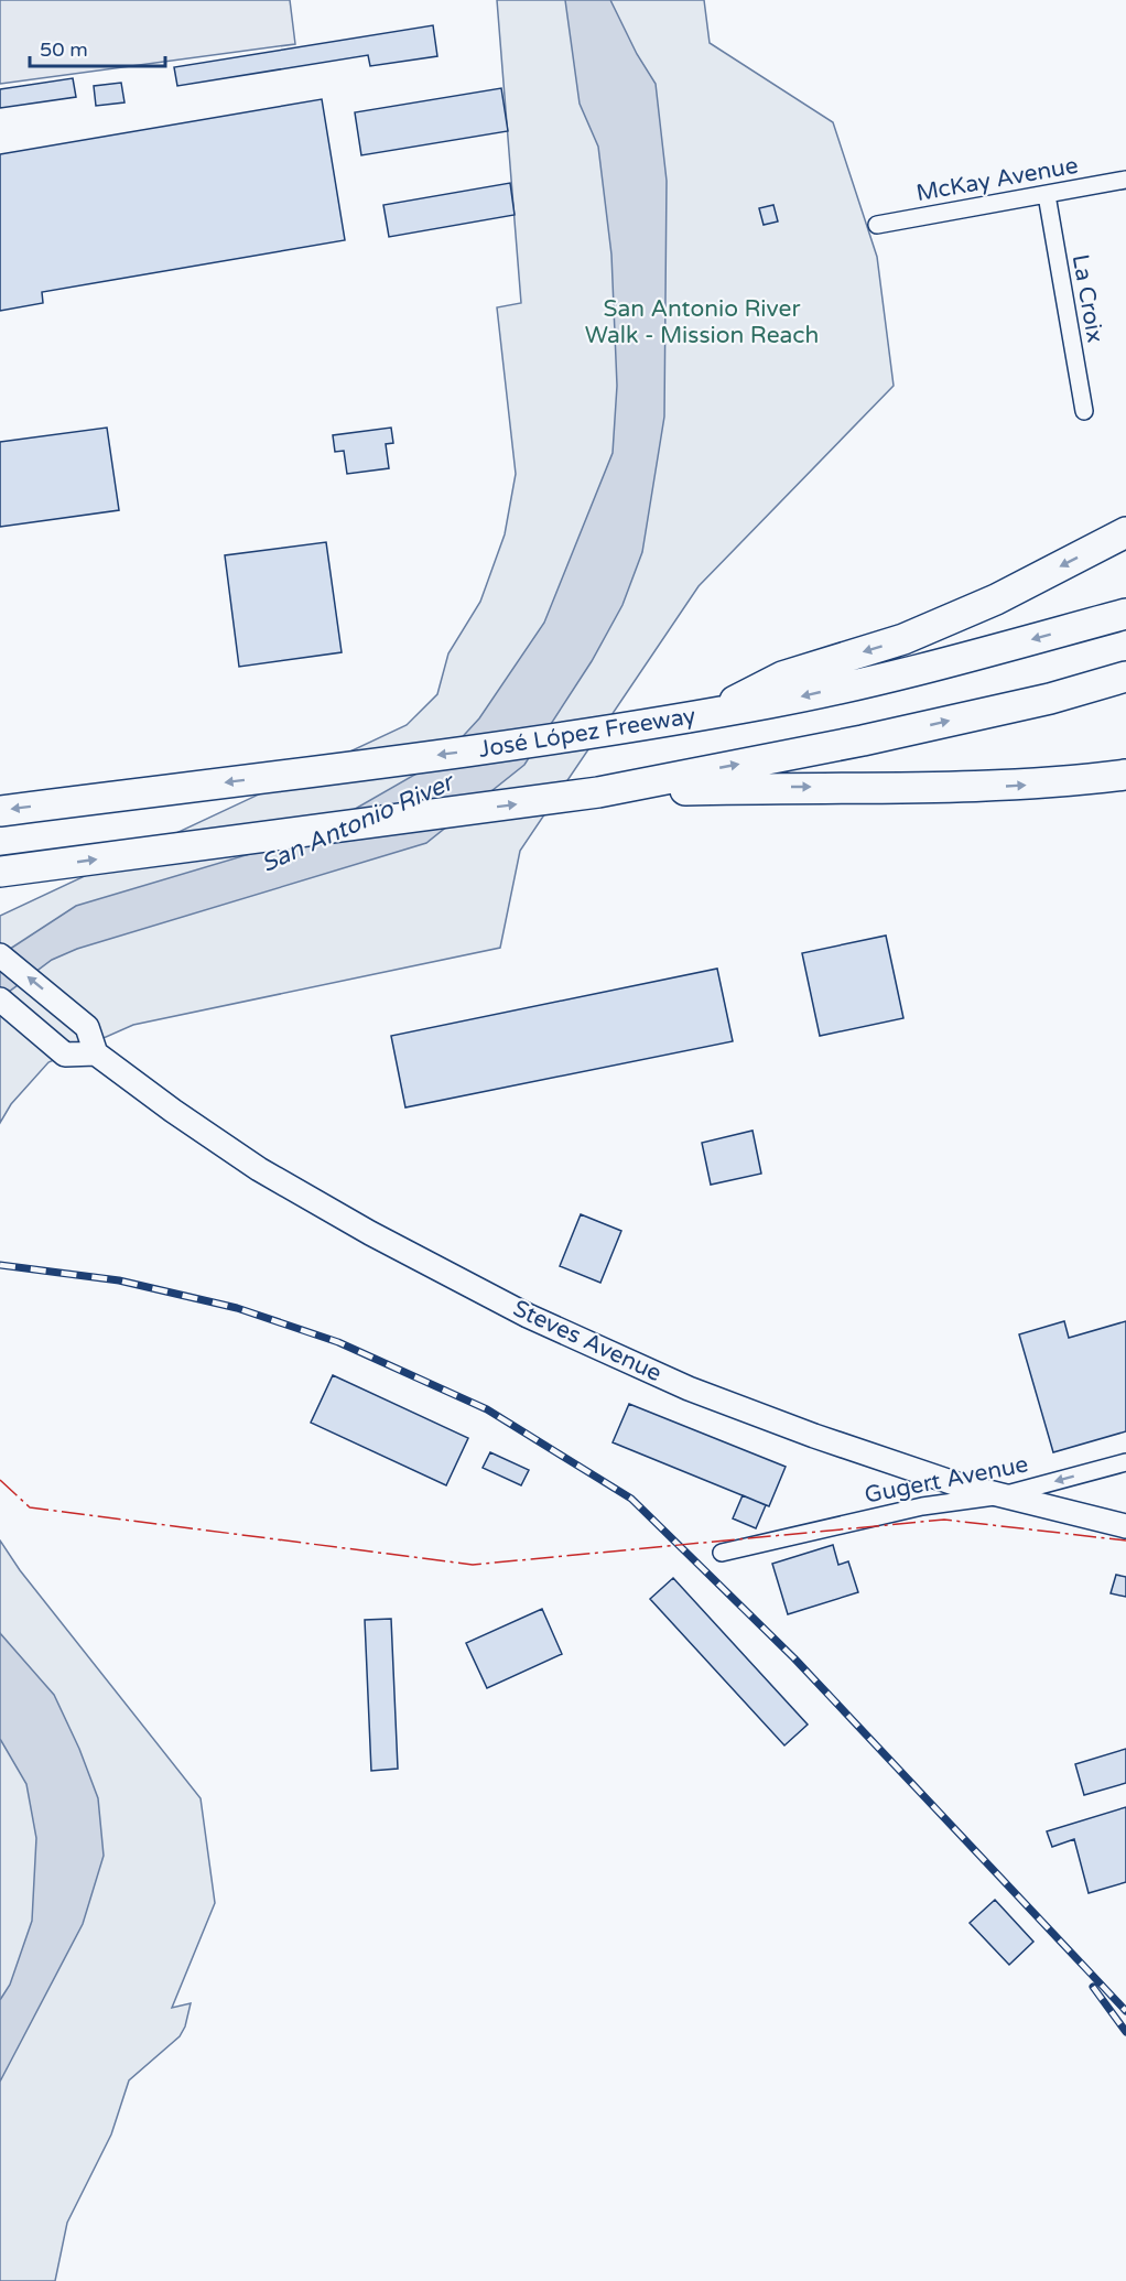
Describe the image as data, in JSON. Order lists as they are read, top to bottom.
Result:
{
  "streets": {
    "highway": ["José López Freeway"],
    "main road": ["Steves Avenue"],
    "street": ["McKay Avenue", "La Croix", "Gugert Avenue"]
  },
  "crossings": [
    ["McKay Avenue", "La Croix"],
    ["Steves Avenue", "Gugert Avenue"]
  ],
  "water": ["San Antonio River"],
  "parks": ["San Antonio River Walk - Mission Reach"],
  "scale_bar": "50 m"
}
